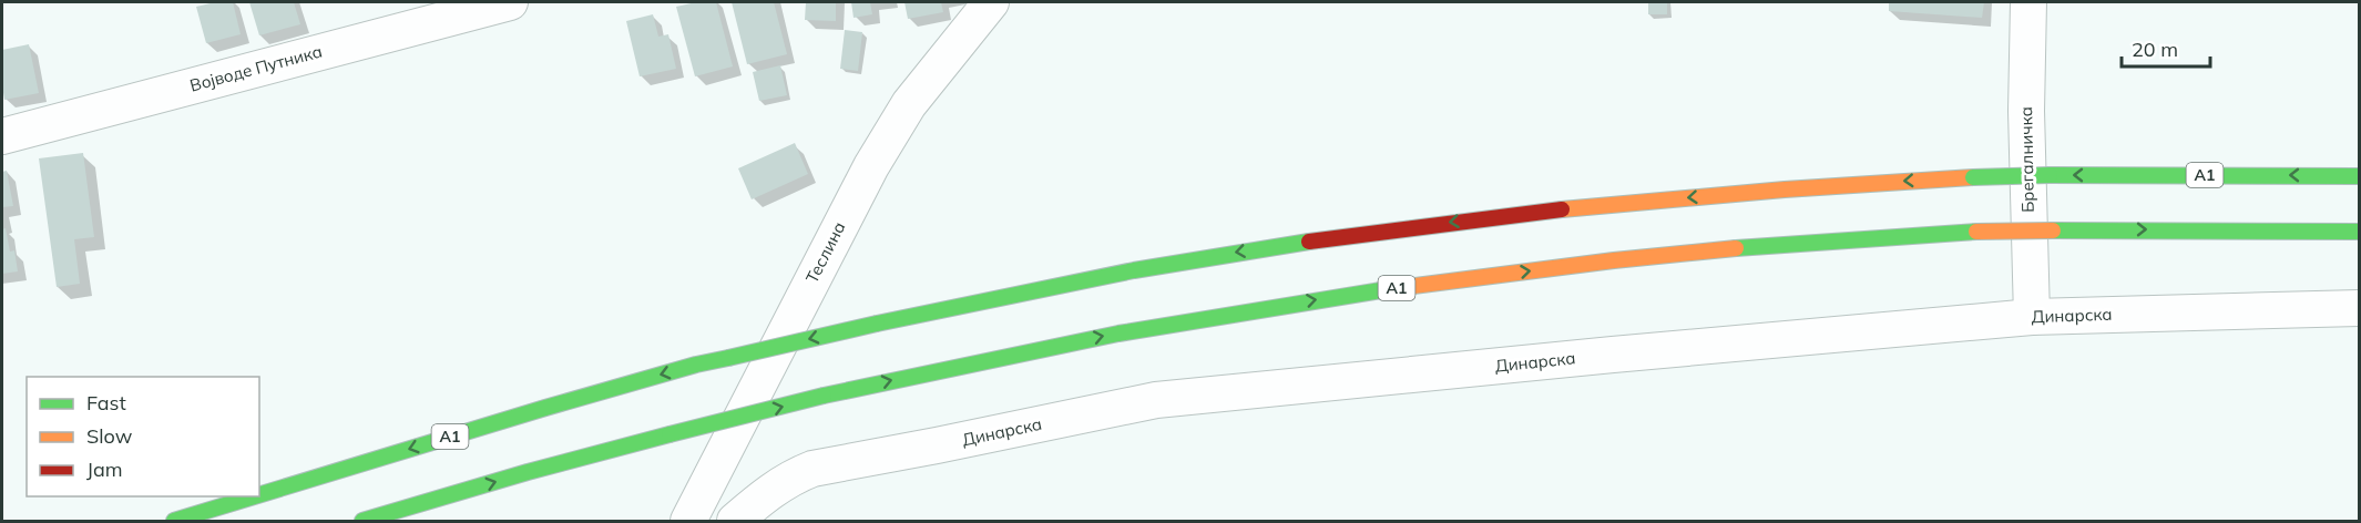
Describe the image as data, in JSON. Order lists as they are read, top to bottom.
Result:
{
  "streets": {
    "highway": ["A1"],
    "street": [
      "Војводе Путника",
      "Брегалничка",
      "Теслина",
      "Динарска"
    ]
  },
  "crossings": [
    ["Брегалничка", "Динарска"]
  ],
  "legend": ["Fast", "Slow", "Jam"],
  "scale_bar": "20 m"
}
